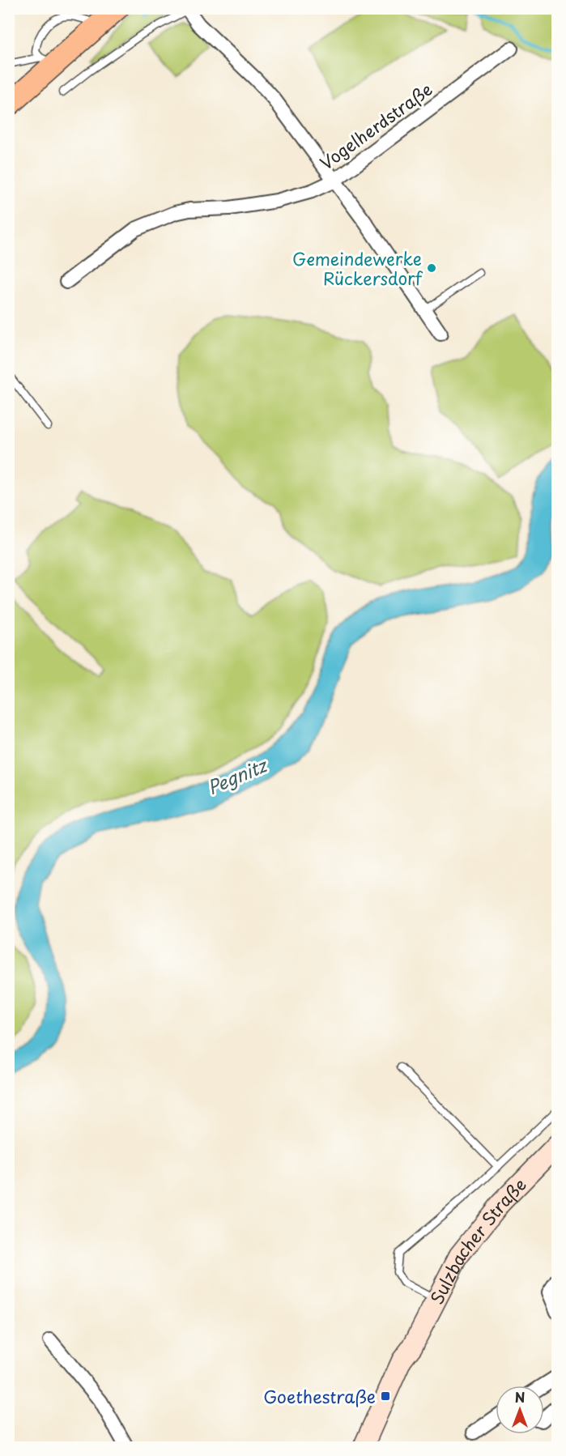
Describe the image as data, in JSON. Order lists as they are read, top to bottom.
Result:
{
  "streets": {
    "main road": ["Sulzbacher Straße"],
    "street": ["Vogelherdstraße"]
  },
  "water": ["Pegnitz"],
  "places": {
    "other": ["Gemeindewerke Rückersdorf"],
    "transit": ["Goethestraße"]
  },
  "north": "top"
}
